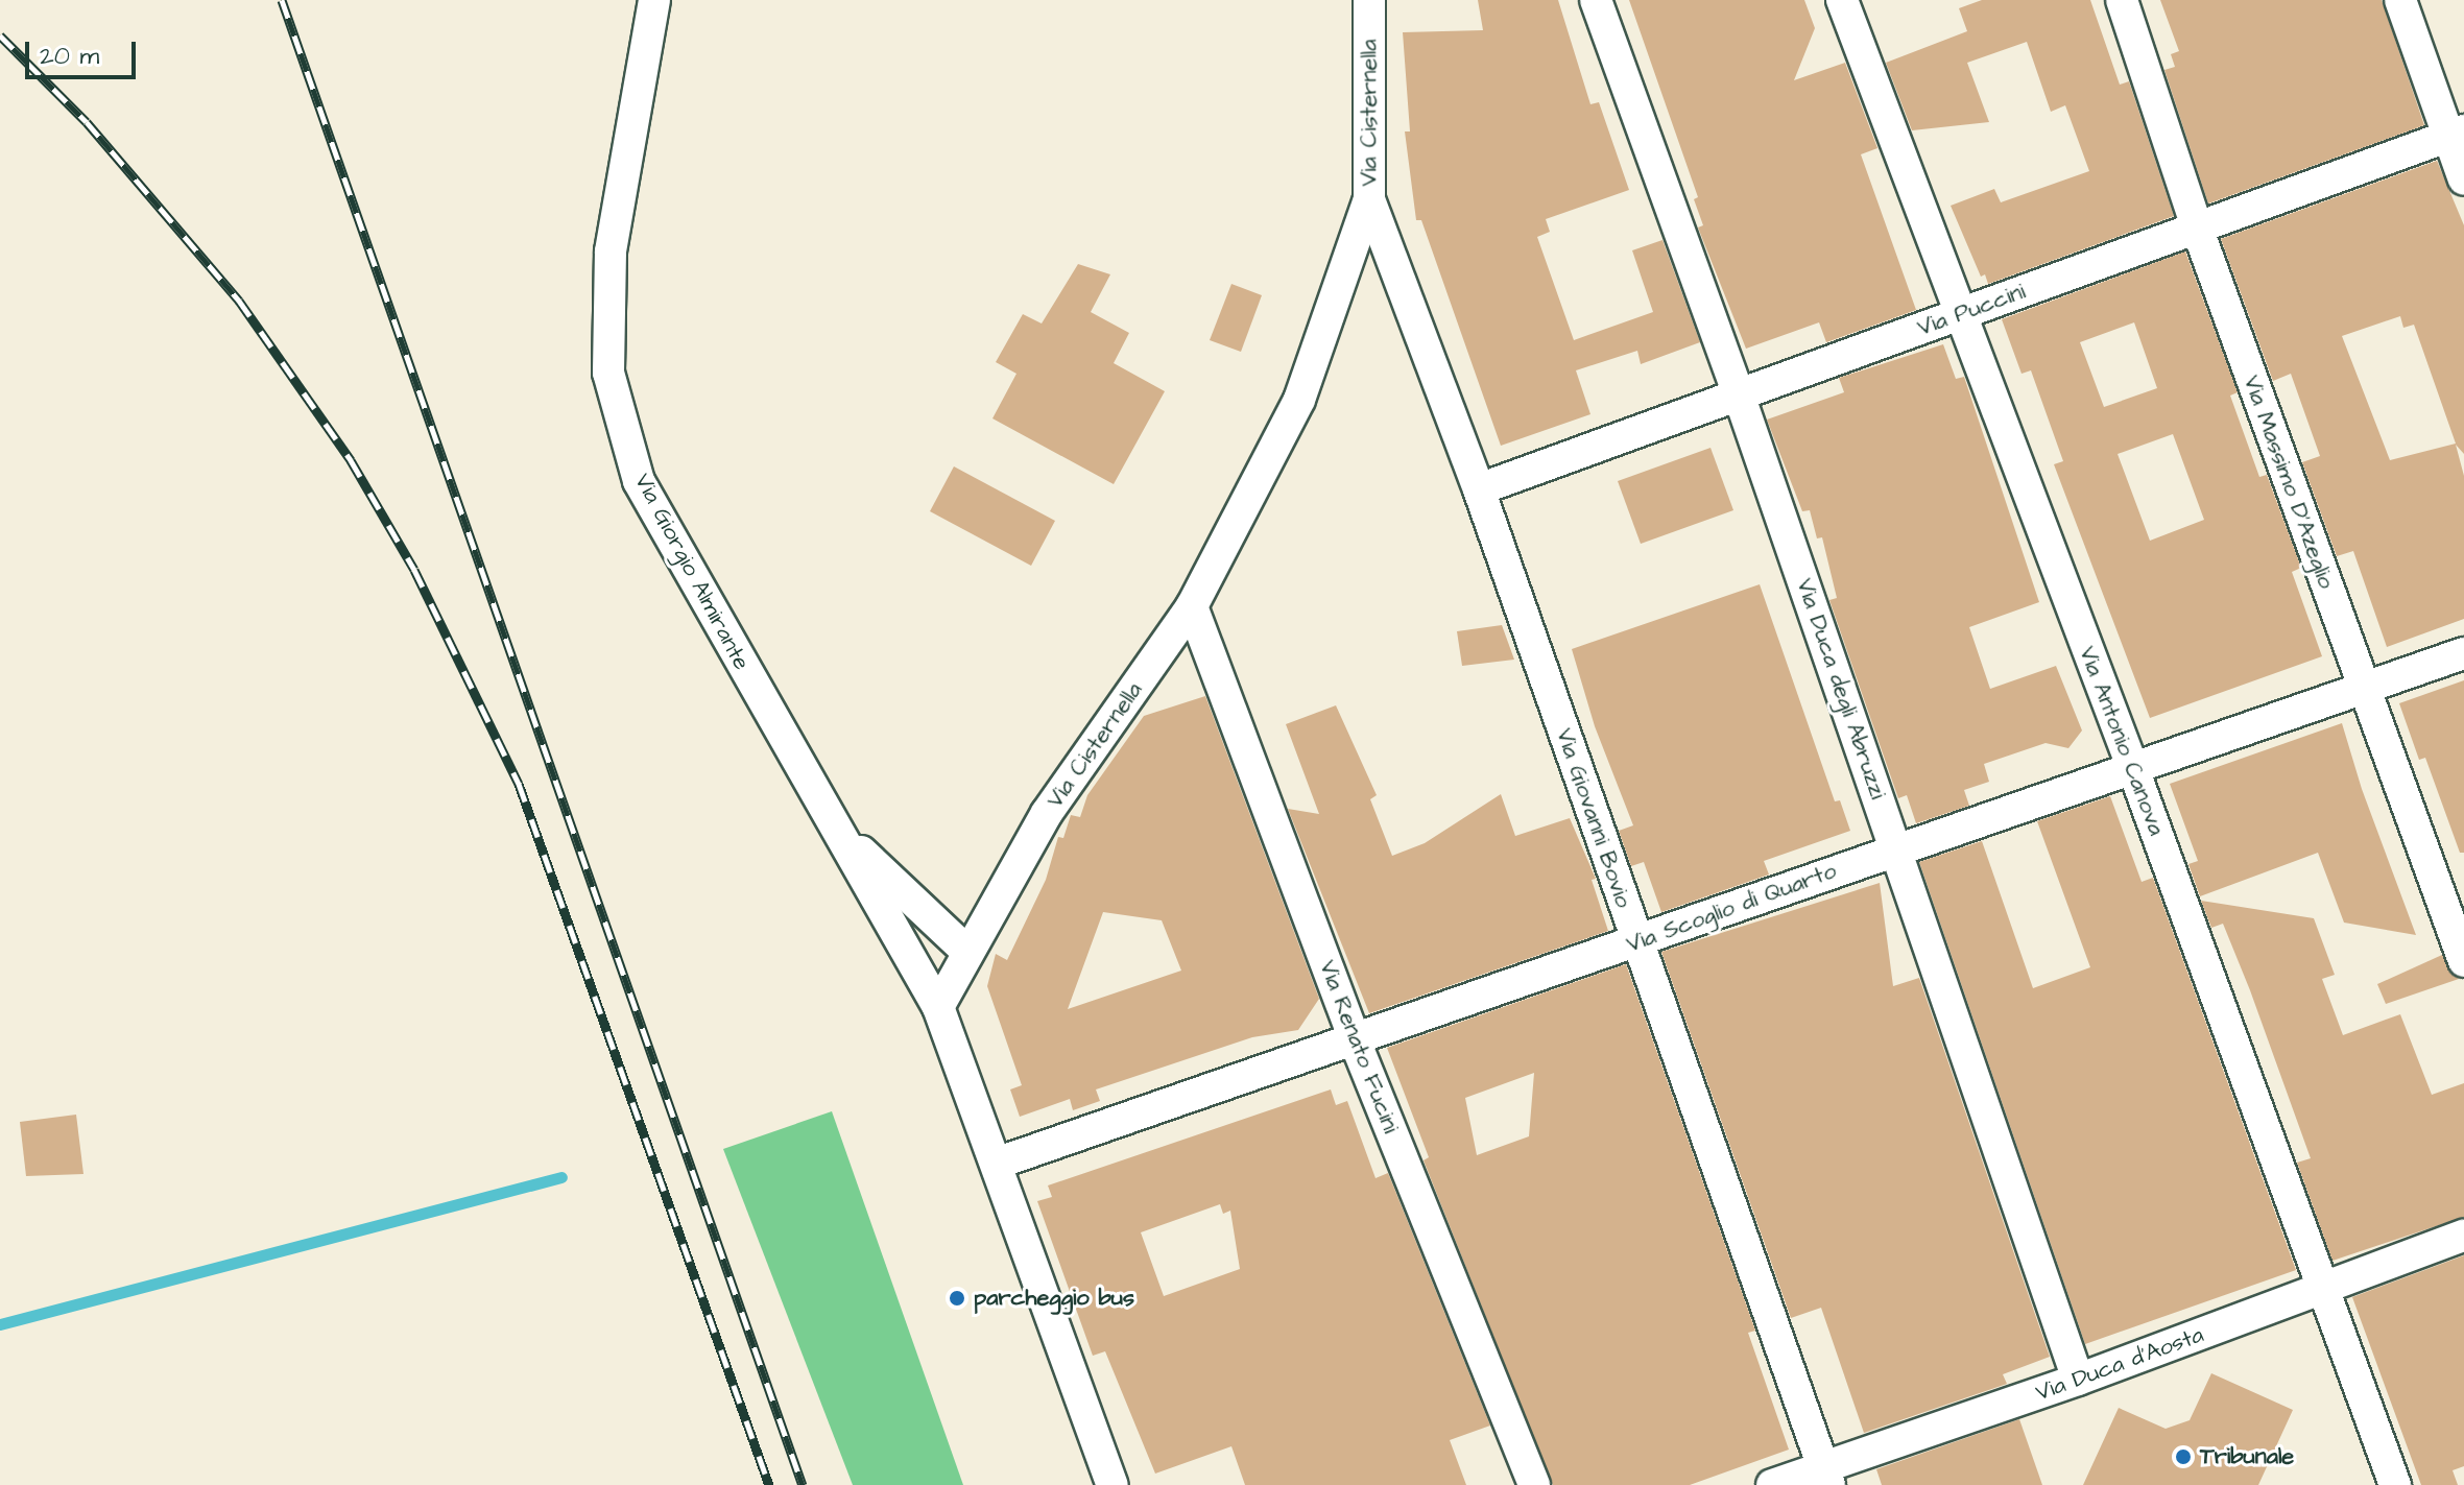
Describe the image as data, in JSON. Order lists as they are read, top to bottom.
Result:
{
  "streets": {
    "street": [
      "Via Cisternella",
      "Via Puccini",
      "Via Massimo D'Azeglio",
      "Via Giorgio Almirante",
      "Via Duca degli Abruzzi",
      "Via Antonio Canova",
      "Via Giovanni Bovio",
      "Via Scoglio di Quarto",
      "Via Renato Fucini",
      "Via Duca d'Aosta"
    ]
  },
  "crossings": [
    ["Via Cisternella", "Via Giorgio Almirante"],
    ["Via Cisternella", "Via Giovanni Bovio"],
    ["Via Cisternella", "Via Renato Fucini"],
    ["Via Puccini", "Via Massimo D'Azeglio"],
    ["Via Puccini", "Via Duca degli Abruzzi"],
    ["Via Puccini", "Via Antonio Canova"],
    ["Via Puccini", "Via Giovanni Bovio"],
    ["Via Massimo D'Azeglio", "Via Scoglio di Quarto"],
    ["Via Duca degli Abruzzi", "Via Scoglio di Quarto"],
    ["Via Duca degli Abruzzi", "Via Duca d'Aosta"],
    ["Via Antonio Canova", "Via Scoglio di Quarto"],
    ["Via Antonio Canova", "Via Duca d'Aosta"],
    ["Via Giovanni Bovio", "Via Scoglio di Quarto"],
    ["Via Giovanni Bovio", "Via Duca d'Aosta"],
    ["Via Scoglio di Quarto", "Via Renato Fucini"]
  ],
  "places": ["parcheggio bus", "Tribunale"],
  "scale_bar": "20 m"
}
